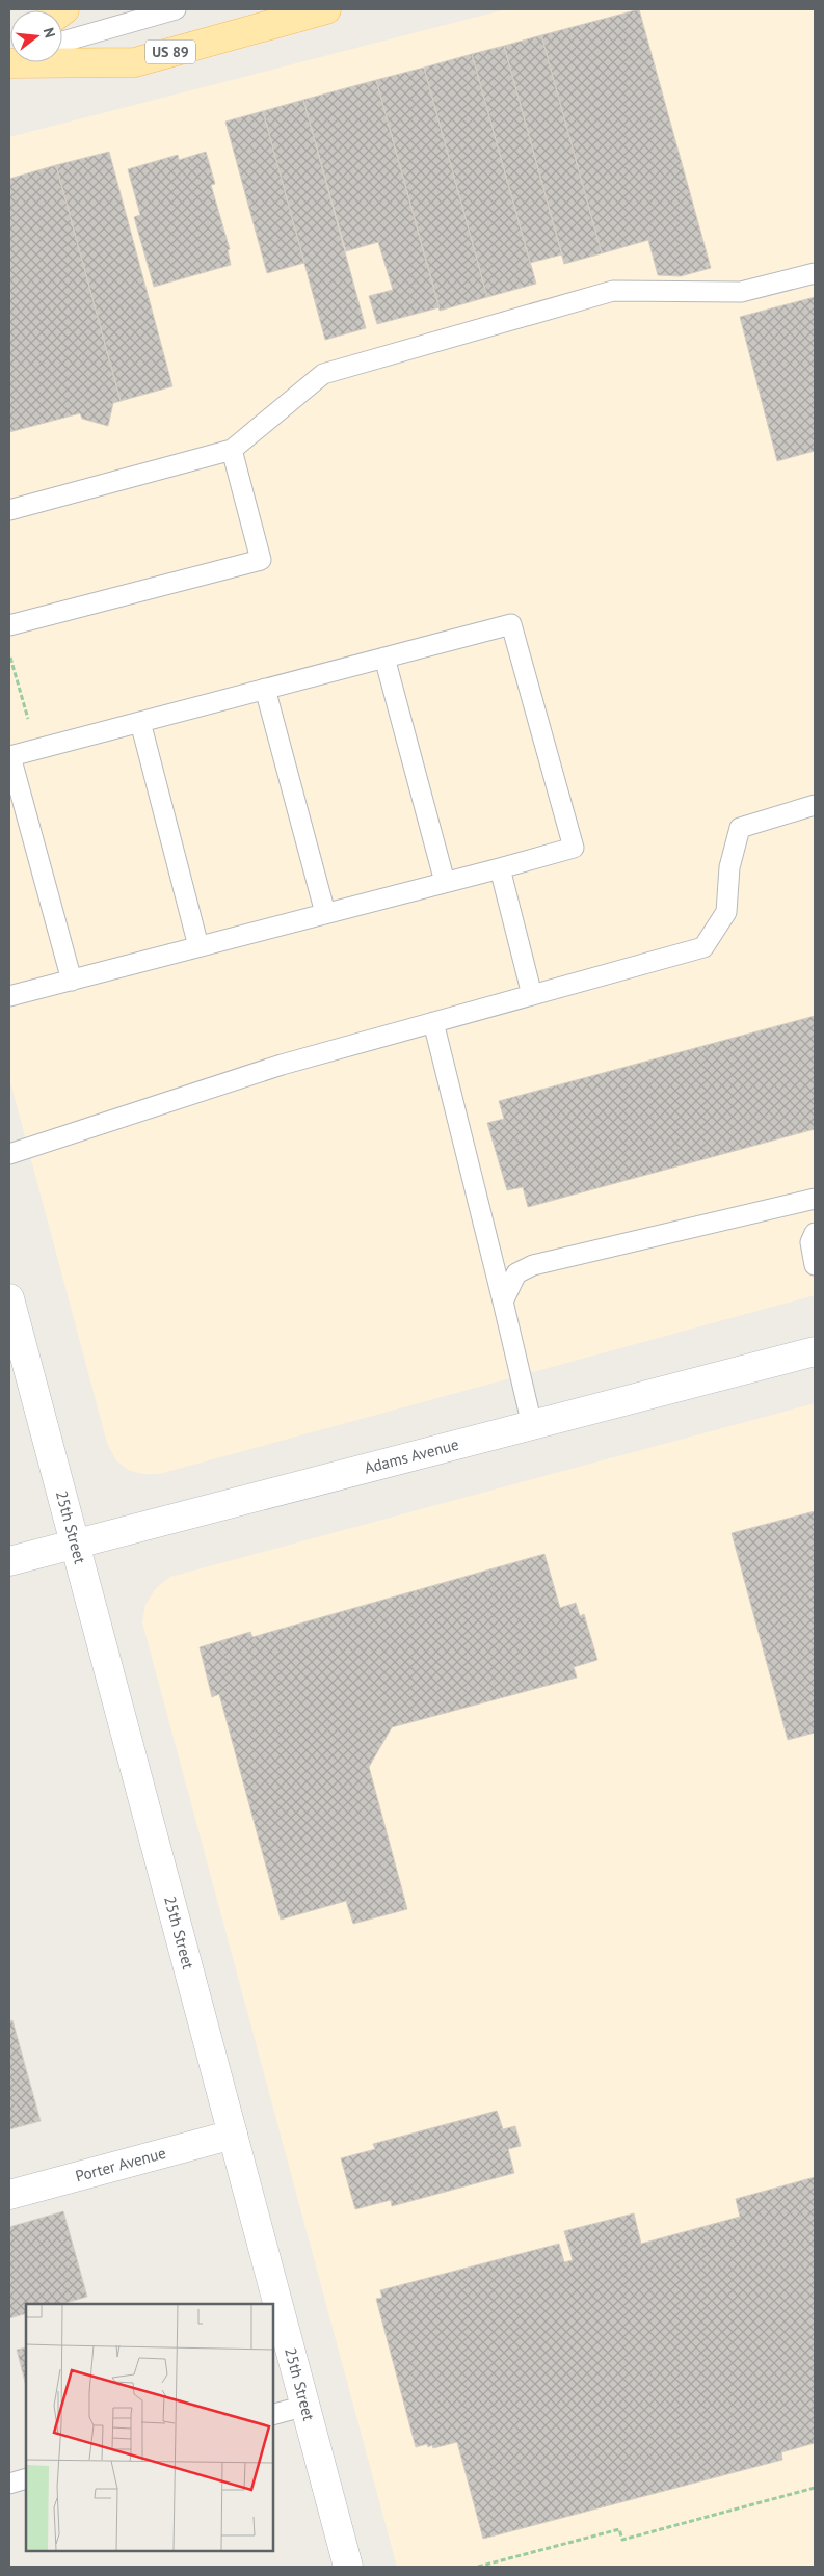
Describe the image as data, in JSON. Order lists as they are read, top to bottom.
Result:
{
  "streets": {
    "main road": ["US 89"],
    "street": ["Adams Avenue", "25th Street", "Porter Avenue"]
  },
  "crossings": [
    ["Adams Avenue", "25th Street"],
    ["25th Street", "Porter Avenue"]
  ],
  "north": "right"
}
